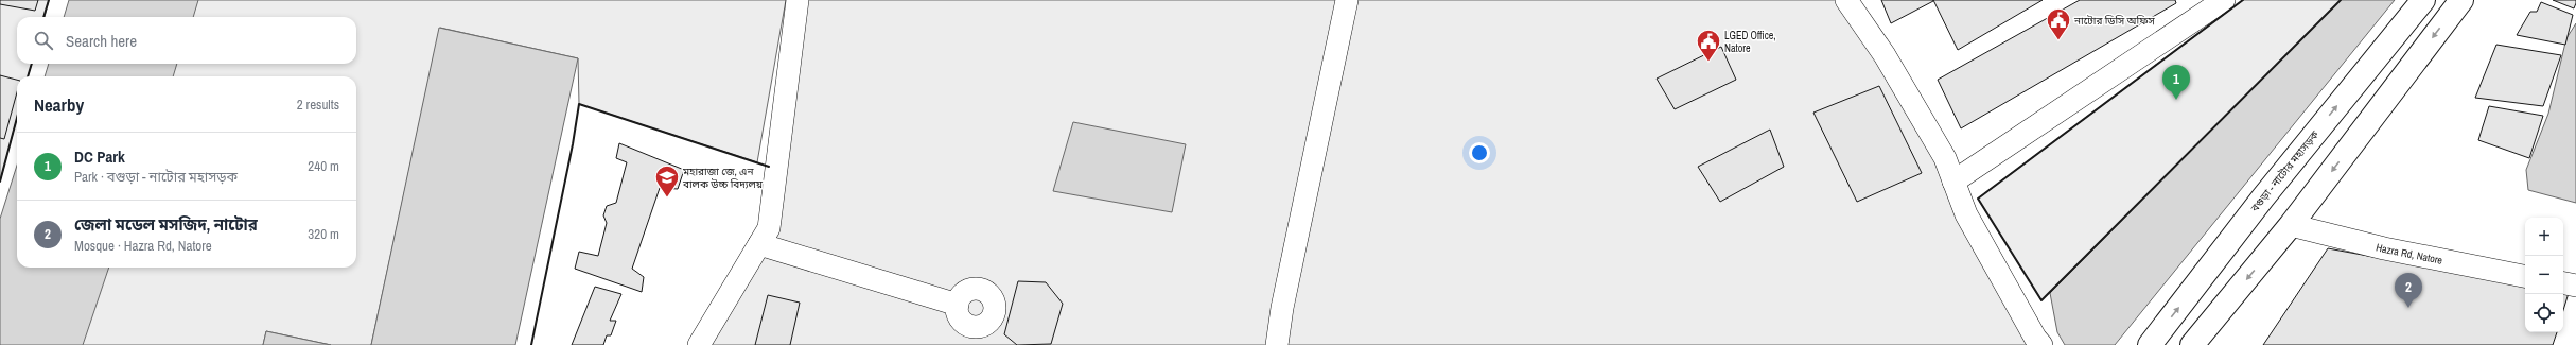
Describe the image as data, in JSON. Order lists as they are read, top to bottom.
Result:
{
  "streets": {
    "highway": ["বগুড়া - নাটোর মহাসড়ক"],
    "street": ["Hazra Rd, Natore"]
  },
  "places": {
    "public building": ["নাটোর ডিসি অফিস", "LGED Office, Natore"],
    "school or university": ["মহারাজা জে, এন বালক উচ্চ বিদ্যলয়"]
  },
  "page": {
    "search": "Search here",
    "pins": ["1", "2"],
    "heading": ["Nearby", "2 results"],
    "list": [
      {
        "mark": "1",
        "name": "DC Park",
        "note": "Park · বগুড়া - নাটোর মহাসড়ক",
        "value": "240 m"
      },
      {
        "mark": "2",
        "name": "জেলা মডেল মসজিদ, নাটোর",
        "note": "Mosque · Hazra Rd, Natore",
        "value": "320 m"
      }
    ],
    "map_buttons": ["+", "−"]
  }
}
